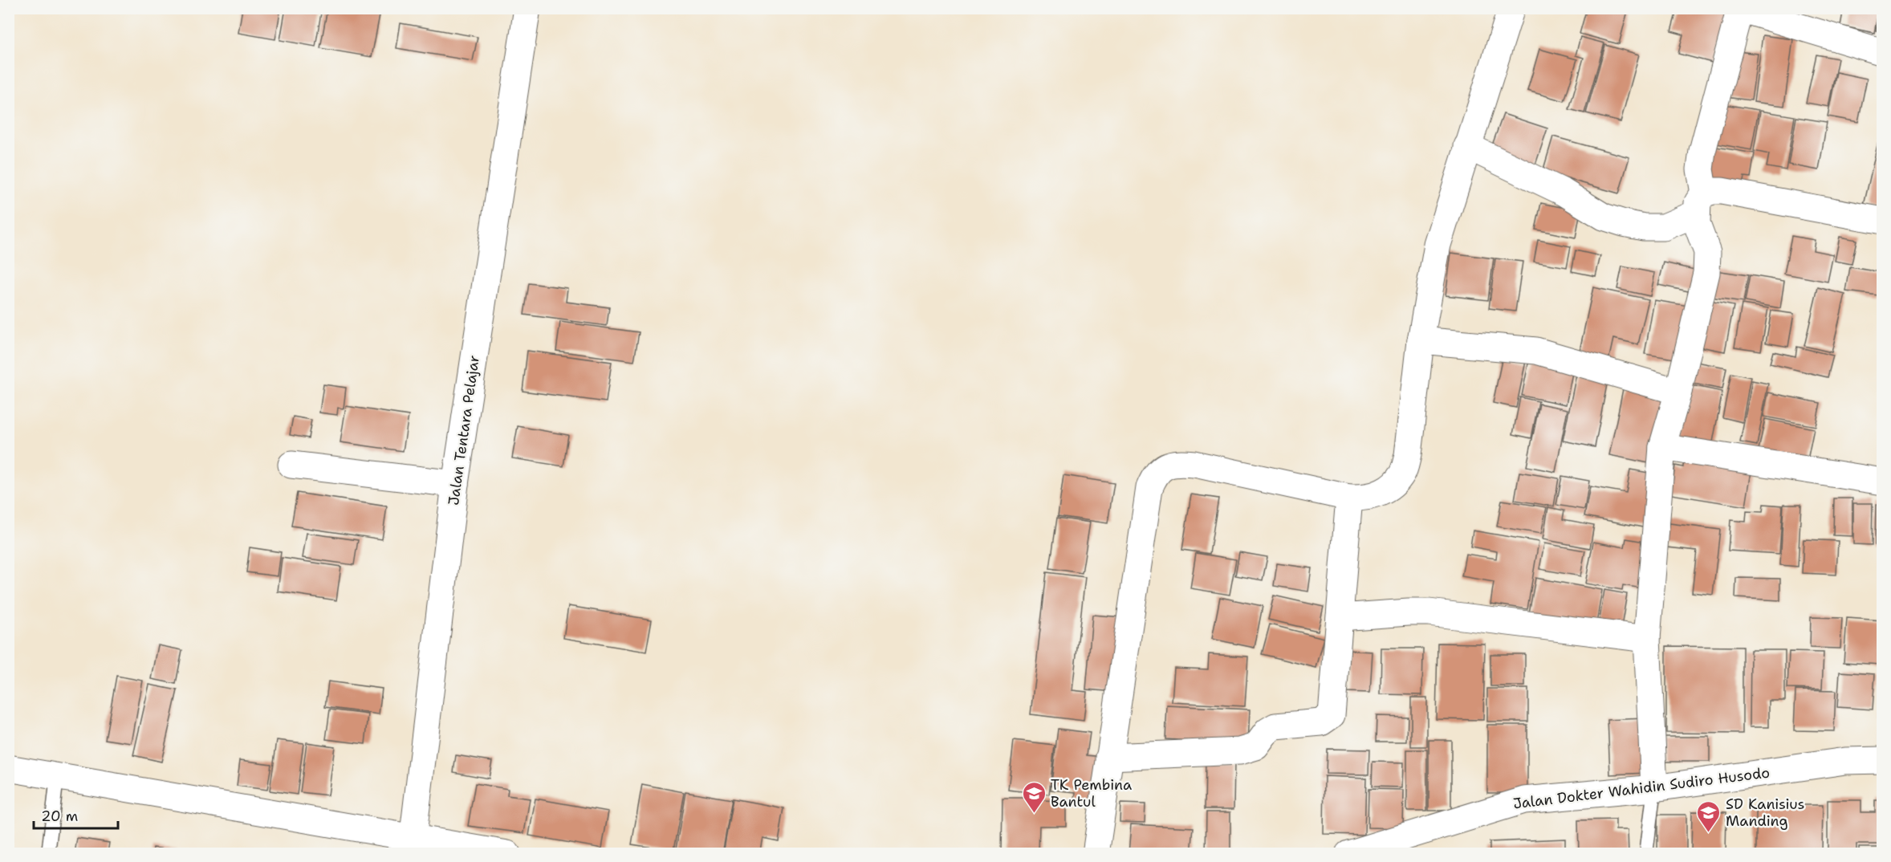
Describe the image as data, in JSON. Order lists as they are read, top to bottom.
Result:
{
  "streets": {
    "street": ["Jalan Tentara Pelajar", "Jalan Dokter Wahidin Sudiro Husodo"]
  },
  "places": {
    "school or university": ["TK Pembina Bantul", "SD Kanisius Manding"]
  },
  "scale_bar": "20 m"
}
